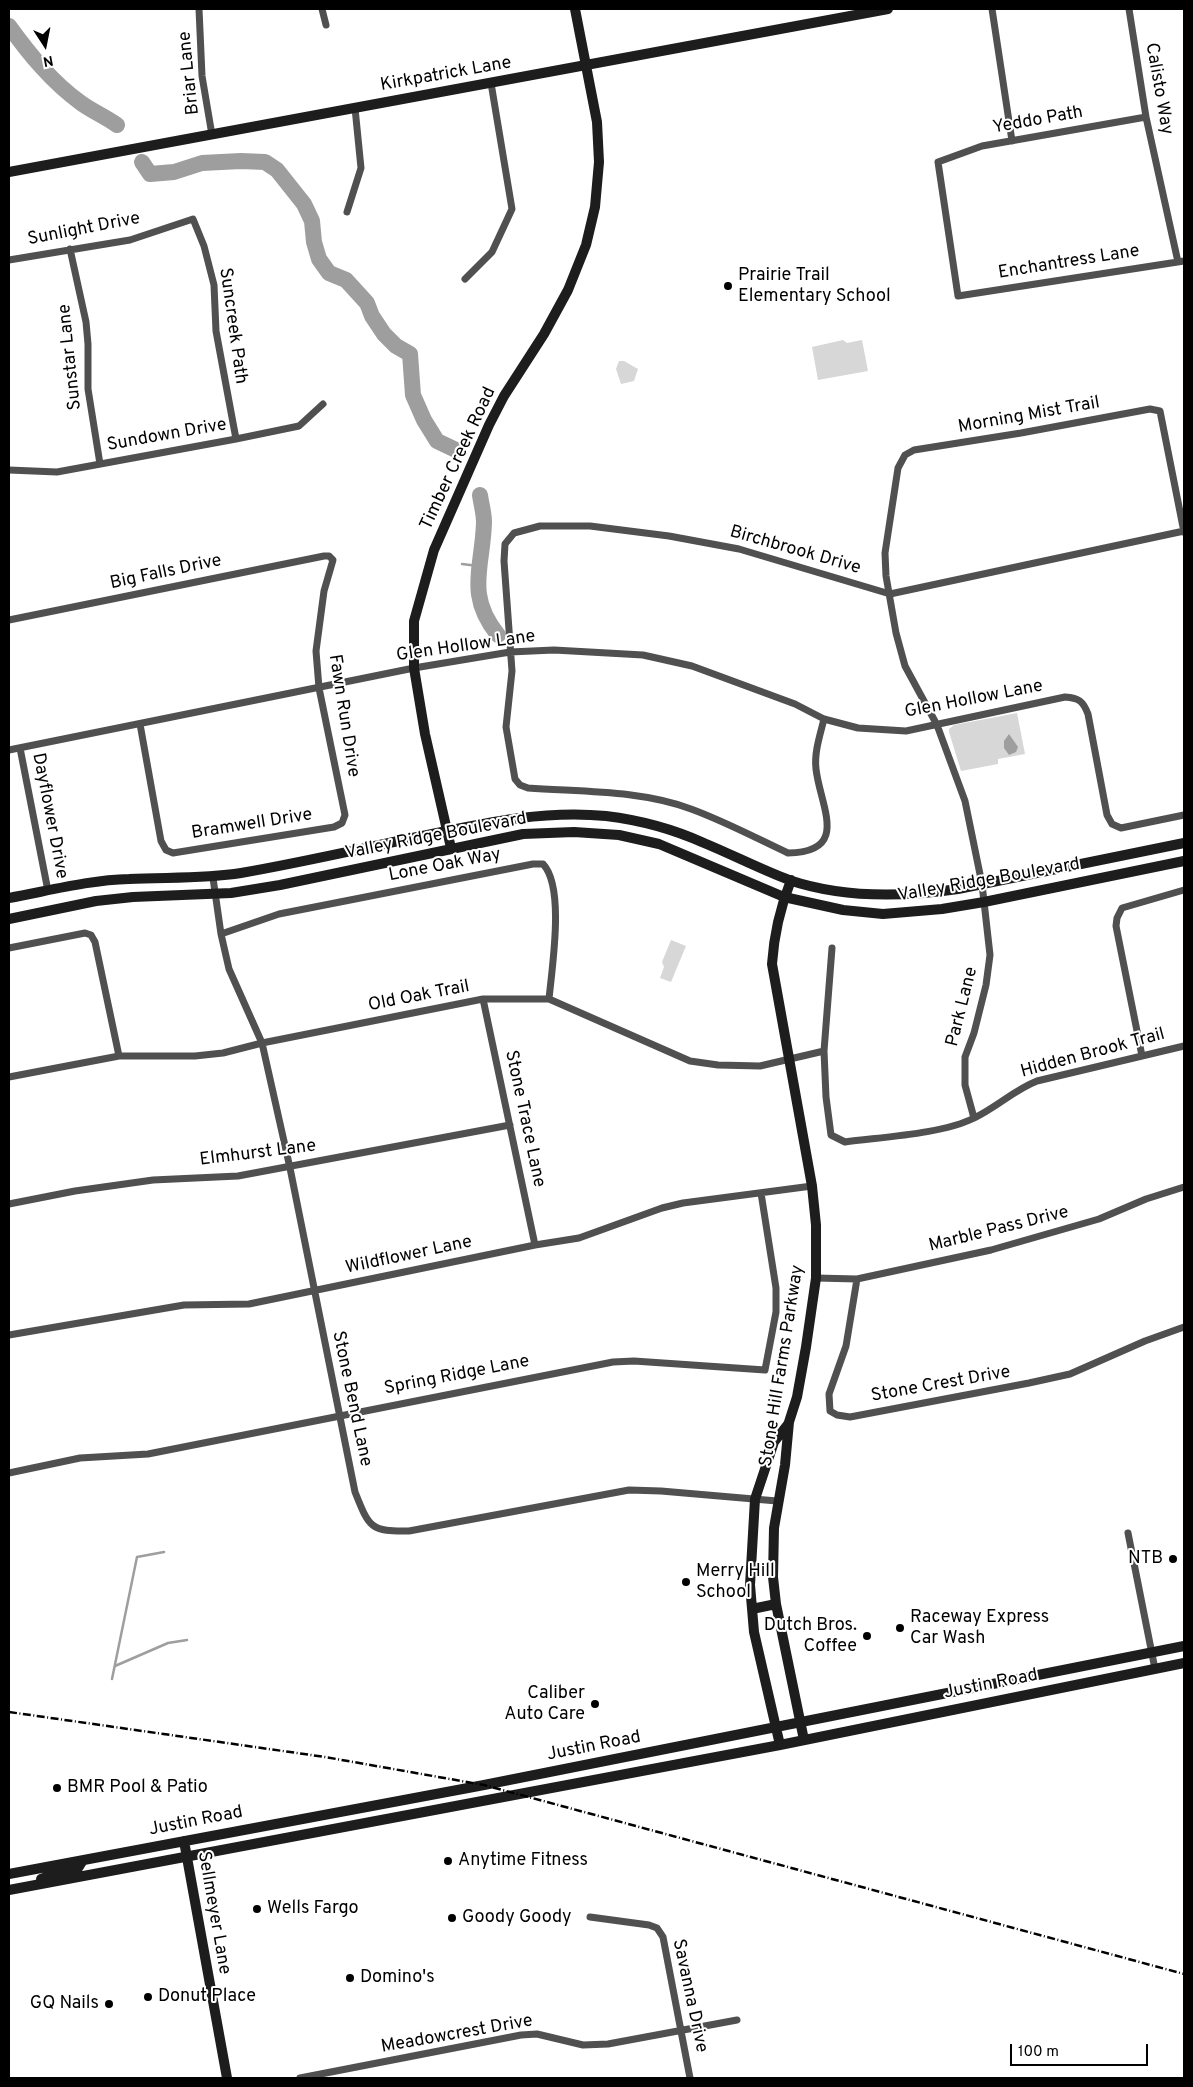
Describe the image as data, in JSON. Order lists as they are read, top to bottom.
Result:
{
  "streets": {
    "main road": [
      "Kirkpatrick Lane",
      "Timber Creek Road",
      "Valley Ridge Boulevard",
      "Stone Hill Farms Parkway",
      "Justin Road",
      "Sellmeyer Lane"
    ],
    "street": [
      "Briar Lane",
      "Calisto Way",
      "Yeddo Path",
      "Sunlight Drive",
      "Enchantress Lane",
      "Suncreek Path",
      "Sunstar Lane",
      "Morning Mist Trail",
      "Sundown Drive",
      "Birchbrook Drive",
      "Big Falls Drive",
      "Glen Hollow Lane",
      "Fawn Run Drive",
      "Dayflower Drive",
      "Bramwell Drive",
      "Lone Oak Way",
      "Old Oak Trail",
      "Park Lane",
      "Hidden Brook Trail",
      "Stone Trace Lane",
      "Elmhurst Lane",
      "Marble Pass Drive",
      "Wildflower Lane",
      "Spring Ridge Lane",
      "Stone Crest Drive",
      "Stone Bend Lane",
      "Savanna Drive",
      "Meadowcrest Drive"
    ]
  },
  "crossings": [
    ["Briar Lane", "Kirkpatrick Lane"],
    ["Kirkpatrick Lane", "Timber Creek Road"],
    ["Calisto Way", "Yeddo Path"],
    ["Calisto Way", "Enchantress Lane"],
    ["Yeddo Path", "Enchantress Lane"],
    ["Sunlight Drive", "Suncreek Path"],
    ["Sunlight Drive", "Sunstar Lane"],
    ["Suncreek Path", "Sundown Drive"],
    ["Sunstar Lane", "Sundown Drive"],
    ["Morning Mist Trail", "Birchbrook Drive"],
    ["Morning Mist Trail", "Park Lane"],
    ["Timber Creek Road", "Glen Hollow Lane"],
    ["Timber Creek Road", "Valley Ridge Boulevard"],
    ["Birchbrook Drive", "Glen Hollow Lane"],
    ["Birchbrook Drive", "Park Lane"],
    ["Big Falls Drive", "Fawn Run Drive"],
    ["Glen Hollow Lane", "Fawn Run Drive"],
    ["Glen Hollow Lane", "Dayflower Drive"],
    ["Glen Hollow Lane", "Bramwell Drive"],
    ["Glen Hollow Lane", "Park Lane"],
    ["Fawn Run Drive", "Bramwell Drive"],
    ["Dayflower Drive", "Valley Ridge Boulevard"],
    ["Valley Ridge Boulevard", "Park Lane"],
    ["Valley Ridge Boulevard", "Stone Hill Farms Parkway"],
    ["Valley Ridge Boulevard", "Stone Bend Lane"],
    ["Lone Oak Way", "Old Oak Trail"],
    ["Lone Oak Way", "Stone Bend Lane"],
    ["Old Oak Trail", "Hidden Brook Trail"],
    ["Old Oak Trail", "Stone Trace Lane"],
    ["Old Oak Trail", "Stone Hill Farms Parkway"],
    ["Old Oak Trail", "Stone Bend Lane"],
    ["Park Lane", "Hidden Brook Trail"],
    ["Stone Trace Lane", "Elmhurst Lane"],
    ["Stone Trace Lane", "Wildflower Lane"],
    ["Elmhurst Lane", "Stone Bend Lane"],
    ["Marble Pass Drive", "Stone Hill Farms Parkway"],
    ["Marble Pass Drive", "Stone Crest Drive"],
    ["Wildflower Lane", "Stone Hill Farms Parkway"],
    ["Wildflower Lane", "Spring Ridge Lane"],
    ["Wildflower Lane", "Stone Bend Lane"],
    ["Stone Hill Farms Parkway", "Stone Bend Lane"],
    ["Stone Hill Farms Parkway", "Justin Road"],
    ["Spring Ridge Lane", "Stone Bend Lane"],
    ["Justin Road", "Sellmeyer Lane"],
    ["Savanna Drive", "Meadowcrest Drive"]
  ],
  "places": [
    "Prairie Trail Elementary School",
    "NTB",
    "Merry Hill School",
    "Raceway Express Car Wash",
    "Dutch Bros. Coffee",
    "Caliber Auto Care",
    "BMR Pool & Patio",
    "Anytime Fitness",
    "Wells Fargo",
    "Goody Goody",
    "Domino's",
    "Donut Place",
    "GQ Nails"
  ],
  "scale_bar": "100 m",
  "north": "bottom"
}
